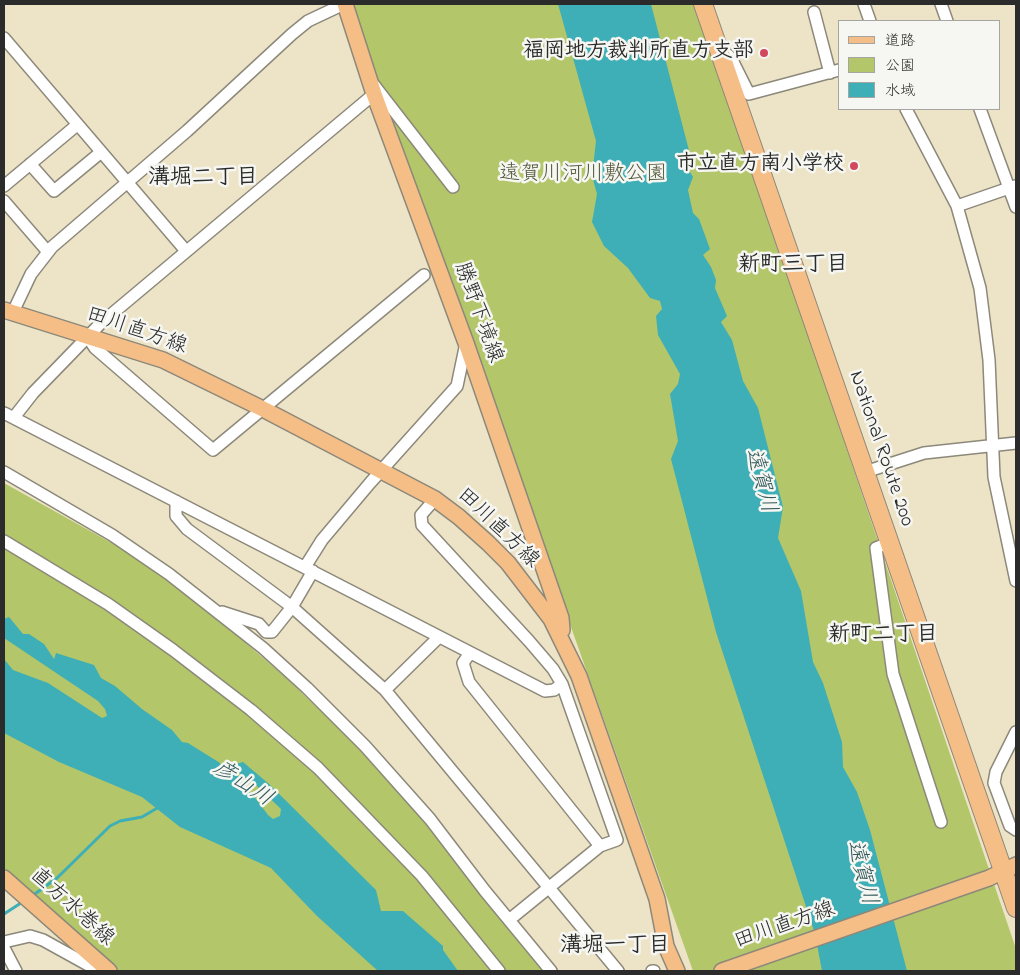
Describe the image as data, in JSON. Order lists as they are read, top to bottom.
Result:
{
  "streets": {
    "highway": ["National Route 200"],
    "main road": ["勝野下境線", "田川直方線", "直方水巻線"]
  },
  "crossings": [
    ["勝野下境線", "田川直方線"],
    ["田川直方線", "National Route 200"]
  ],
  "districts": [
    "溝堀二丁目",
    "新町三丁目",
    "新町二丁目",
    "溝堀一丁目"
  ],
  "water": ["遠賀川", "彦山川"],
  "parks": ["遠賀川河川敷公園"],
  "places": ["福岡地方裁判所直方支部", "市立直方南小学校"],
  "legend": ["道路", "公園", "水域"]
}
